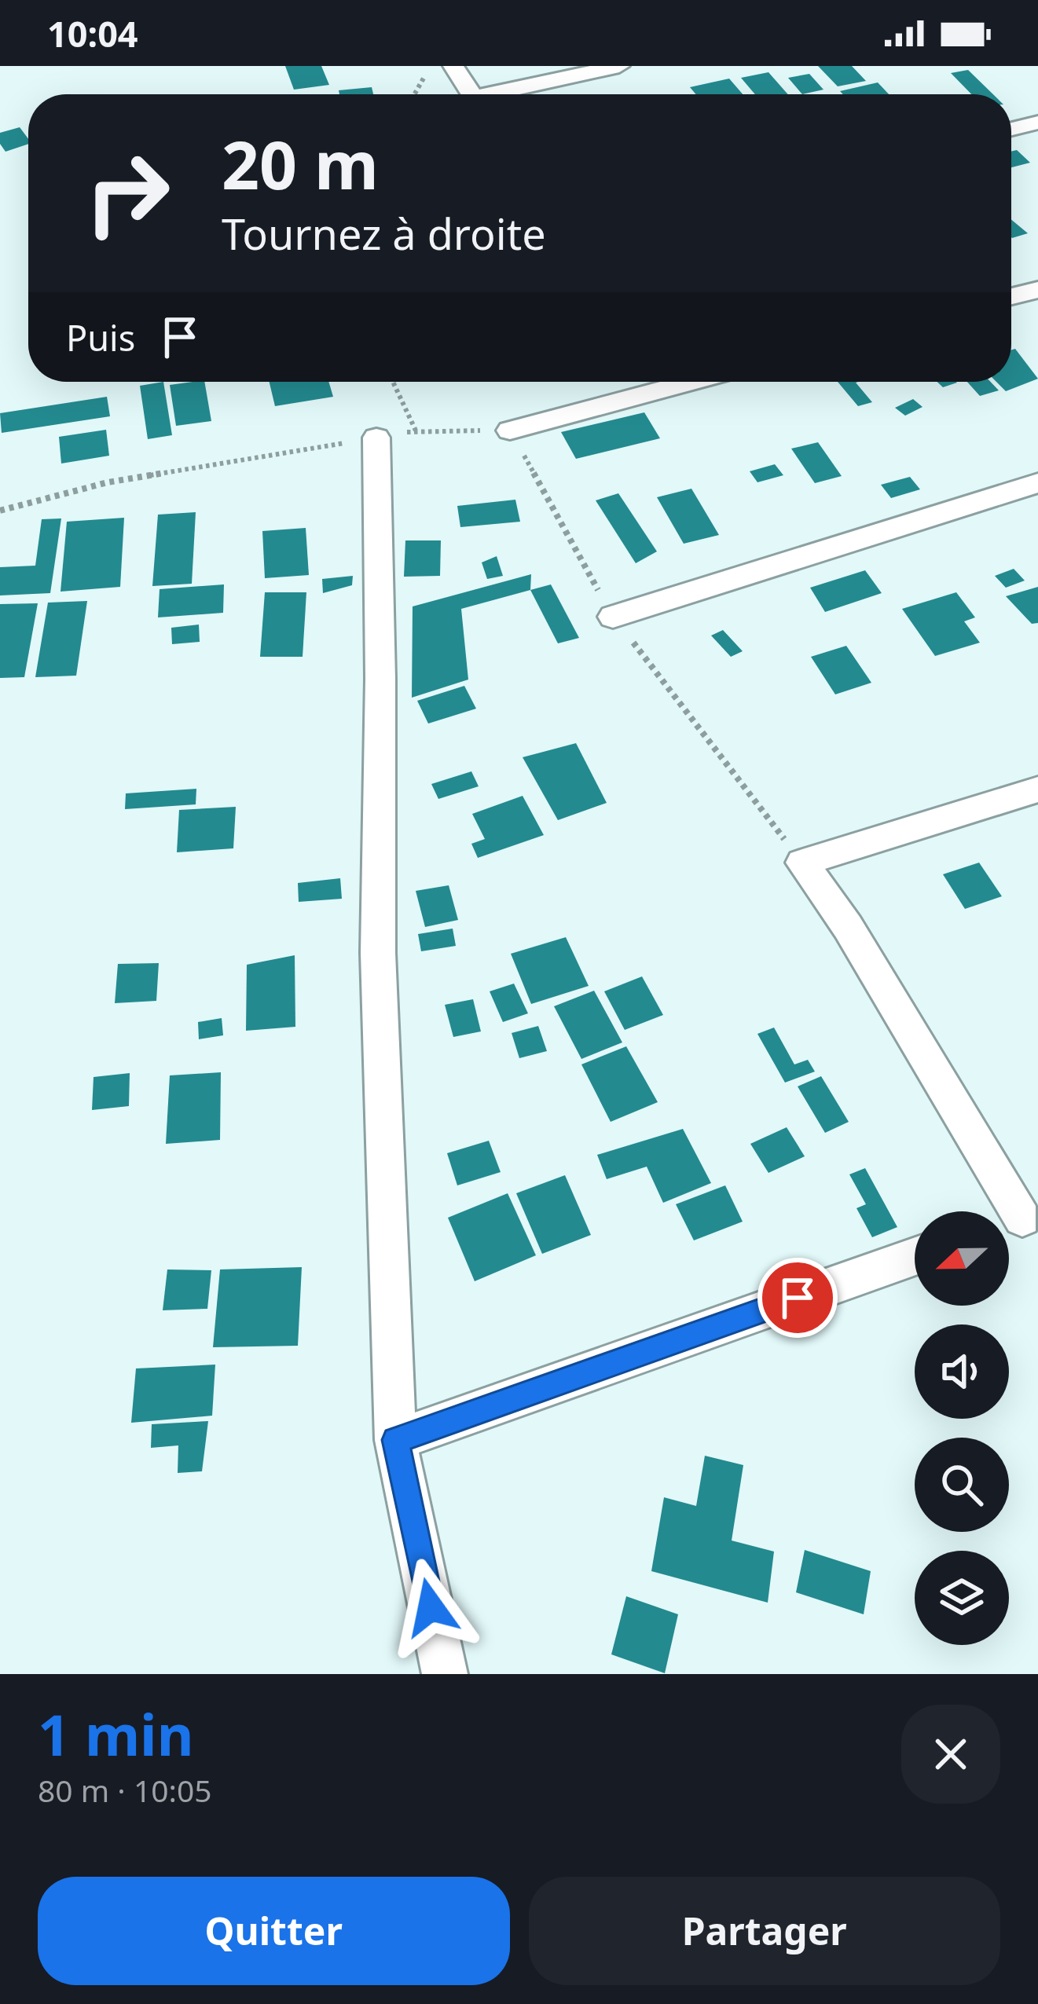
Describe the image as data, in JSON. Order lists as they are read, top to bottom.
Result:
{
  "north": "left",
  "page": {
    "status": "10:04",
    "turn": ["20 m", "Tournez à droite"],
    "then": "Puis",
    "heading": ["1 min", "80 m · 10:05"],
    "buttons": ["Quitter", "Partager"]
  }
}
